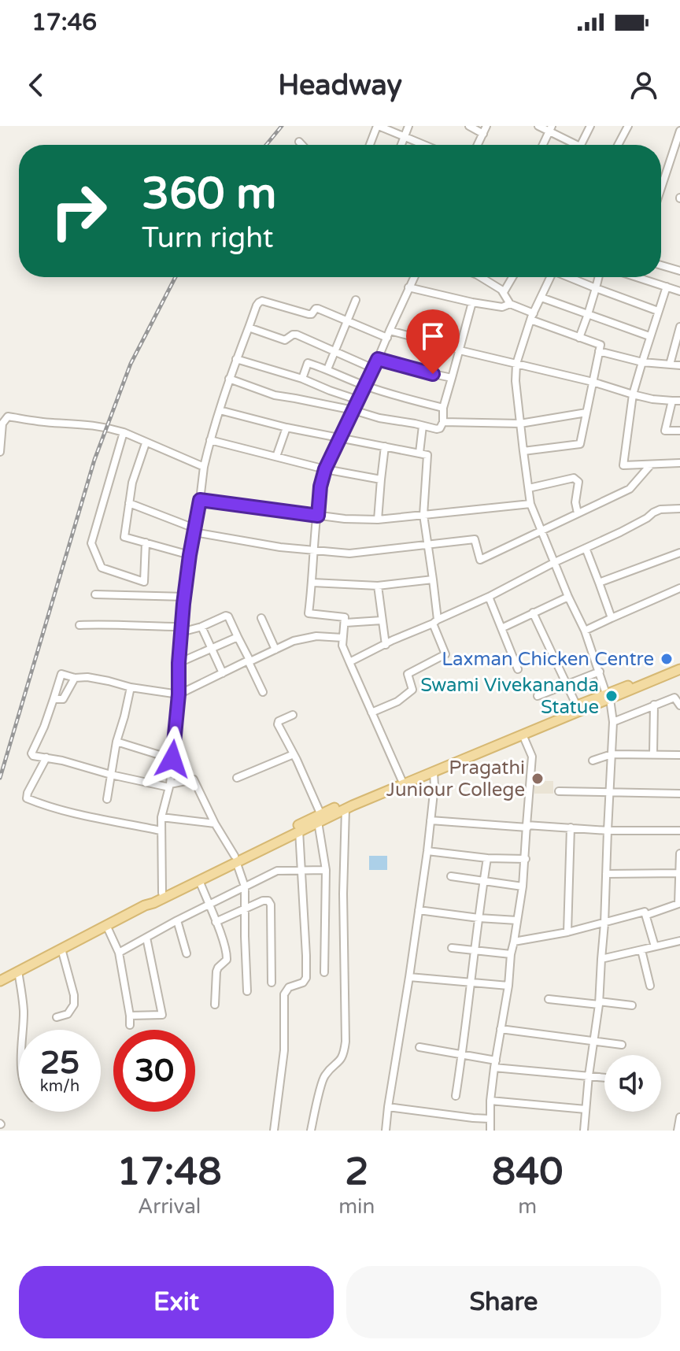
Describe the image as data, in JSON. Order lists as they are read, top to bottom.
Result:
{
  "places": ["Laxman Chicken Centre", "Swami Vivekananda Statue", "Pragathi Juniour College"],
  "page": {
    "status": "17:46",
    "header": "Headway",
    "turn": ["360 m", "Turn right"],
    "speed": "25 km/h",
    "limit": "30",
    "eta": [
      "17:48",
      "Arrival",
      "2",
      "min",
      "840",
      "m"
    ],
    "buttons": ["Exit", "Share"]
  }
}
